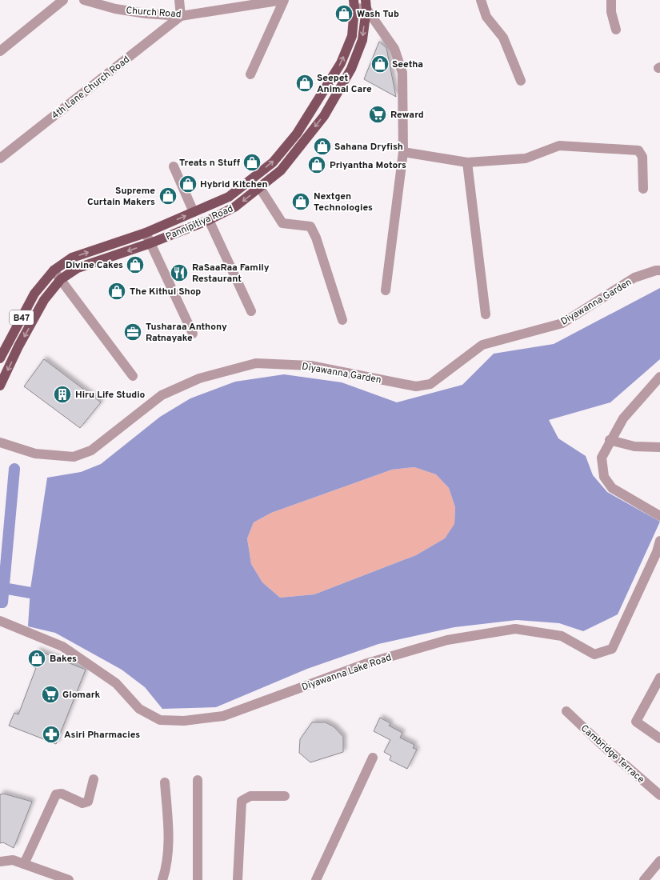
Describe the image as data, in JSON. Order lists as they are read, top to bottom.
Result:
{
  "streets": {
    "main road": ["Pannipitiya Road", "B47"],
    "street": [
      "Church Road",
      "4th Lane Church Road",
      "Diyawanna Garden",
      "Diyawanna Lake Road",
      "Cambridge Terrace"
    ]
  },
  "crossings": [
    ["Church Road", "4th Lane Church Road"]
  ],
  "places": {
    "shop": [
      "Wash Tub",
      "Seetha",
      "Seepet Animal Care",
      "Sahana Dryfish",
      "Treats n Stuff",
      "Priyantha Motors",
      "Hybrid Kitchen",
      "Supreme Curtain Makers",
      "Nextgen Technologies",
      "Divine Cakes",
      "The Kithul Shop",
      "Bakes"
    ],
    "supermarket": ["Reward", "Glomark"],
    "restaurant": ["RaSaaRaa Family Restaurant"],
    "office": ["Tusharaa Anthony Ratnayake"],
    "building": ["Hiru Life Studio"],
    "pharmacy": ["Asiri Pharmacies"]
  }
}
